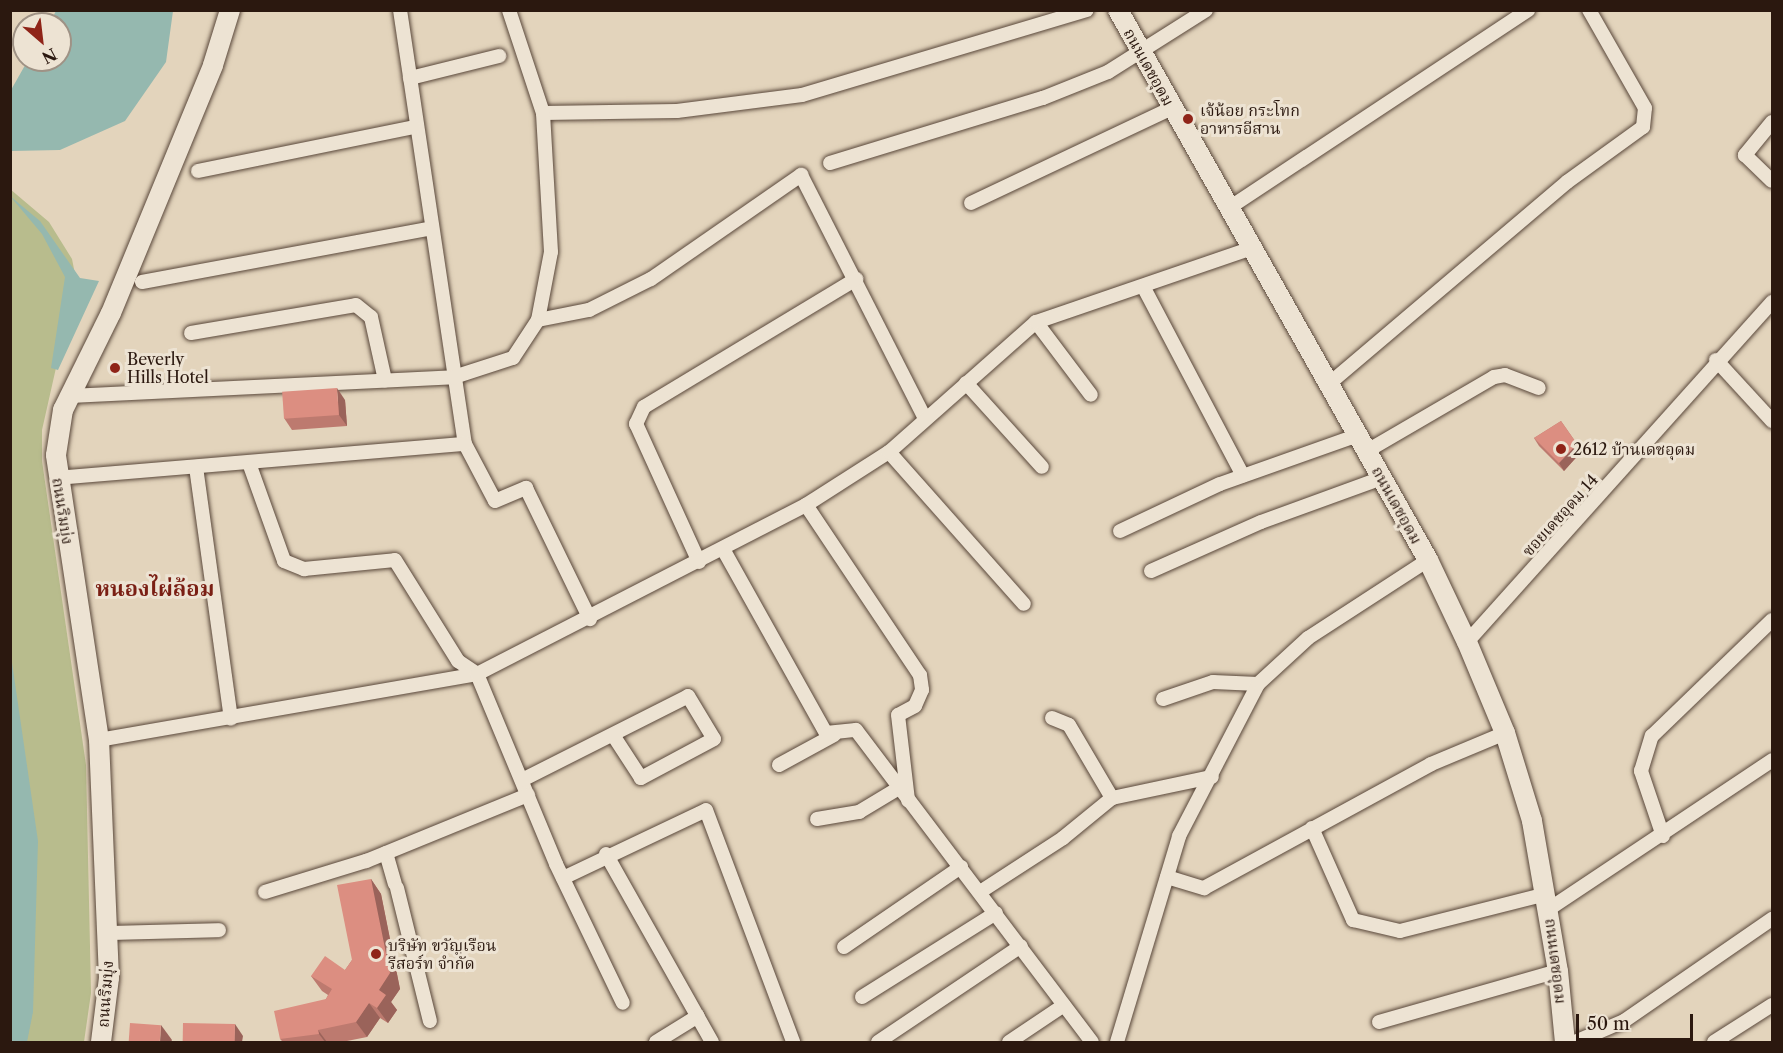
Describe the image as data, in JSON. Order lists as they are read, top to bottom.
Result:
{
  "streets": {
    "main road": ["ถนนเดชอุดม", "ถนนริมบุ่ง"],
    "street": ["ซอยเดชอุดม 14"]
  },
  "crossings": [
    ["ถนนเดชอุดม", "ซอยเดชอุดม 14"]
  ],
  "districts": ["หนองไผ่ล้อม"],
  "places": [
    "เจ้น้อย กระโทก อาหารอีสาน",
    "Beverly Hills Hotel",
    "2612 บ้านเดชอุดม",
    "บริษัท ขวัญเรือน รีสอร์ท จำกัด"
  ],
  "scale_bar": "50 m",
  "north": "bottom right"
}
